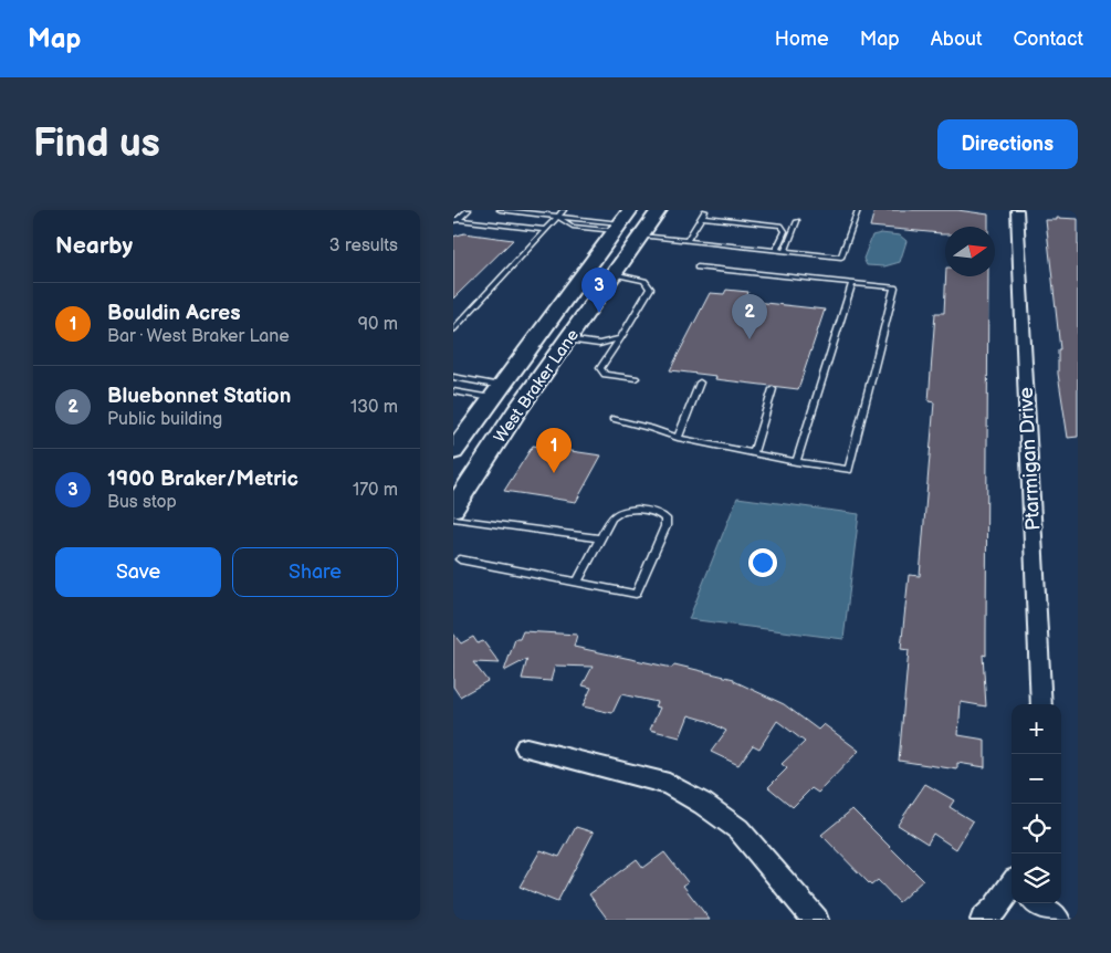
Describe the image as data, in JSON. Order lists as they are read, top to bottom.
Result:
{
  "streets": {
    "main road": ["West Braker Lane"],
    "street": ["Ptarmigan Drive"]
  },
  "north": "right",
  "page": {
    "header": "Map",
    "nav": [
      "Home",
      "Map",
      "About",
      "Contact"
    ],
    "buttons": [
      "Directions",
      ["Save", "Share"]
    ],
    "title": "Find us",
    "heading": ["Nearby", "3 results"],
    "pins": ["3", "2", "1"],
    "list": [
      {
        "mark": "1",
        "name": "Bouldin Acres",
        "note": "Bar · West Braker Lane",
        "value": "90 m"
      },
      {
        "mark": "2",
        "name": "Bluebonnet Station",
        "note": "Public building",
        "value": "130 m"
      },
      {
        "mark": "3",
        "name": "1900 Braker/Metric",
        "note": "Bus stop",
        "value": "170 m"
      }
    ],
    "map_buttons": ["+", "−"]
  }
}
